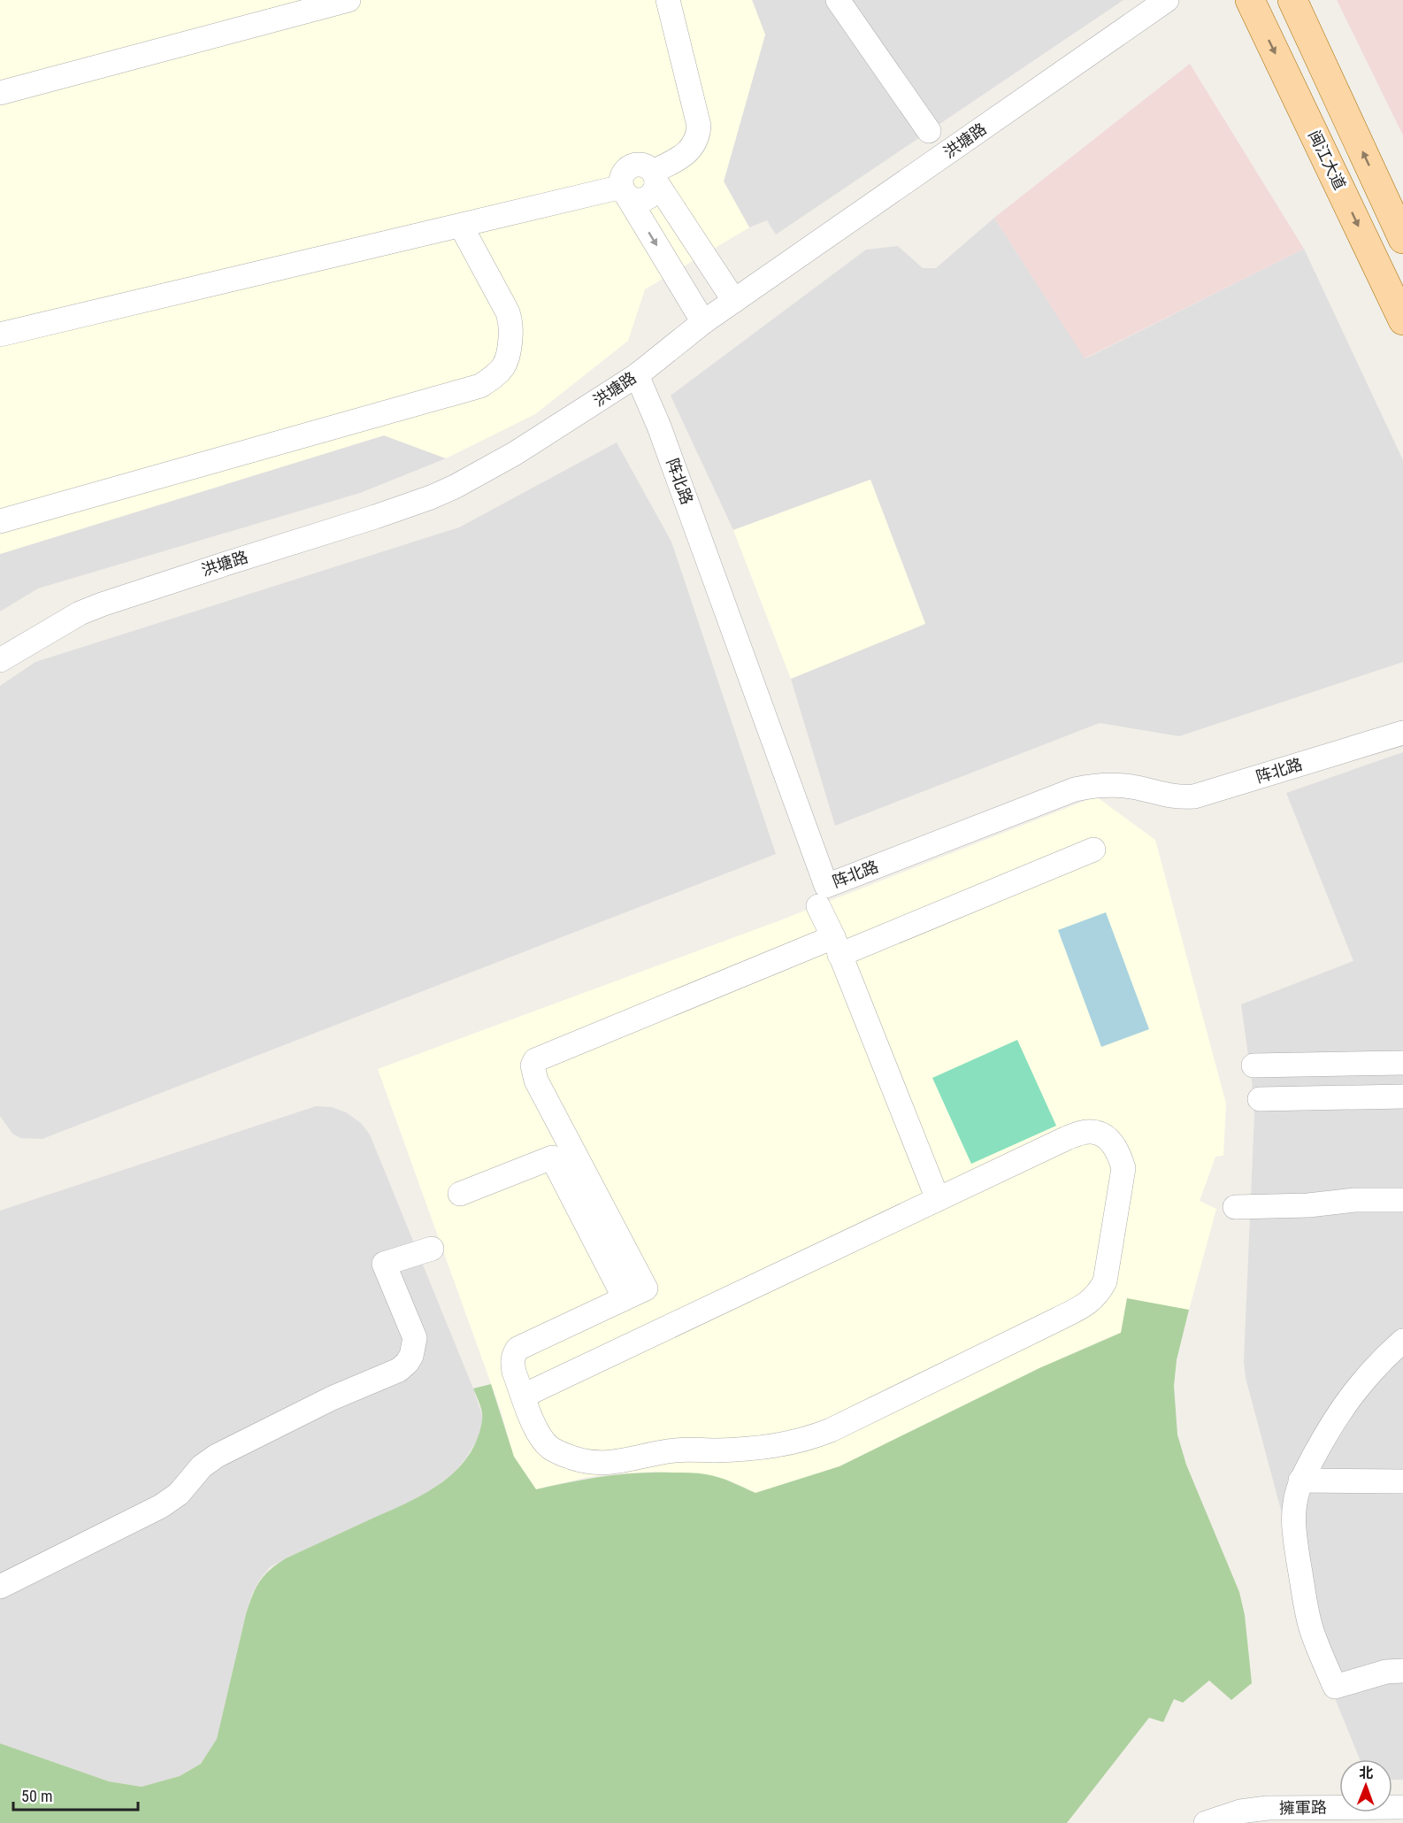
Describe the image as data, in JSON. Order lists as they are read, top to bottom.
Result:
{
  "streets": {
    "main road": ["闽江大道"],
    "street": ["洪塘路", "阵北路", "擁軍路"]
  },
  "crossings": [
    ["洪塘路", "阵北路"]
  ],
  "scale_bar": "50 m",
  "north": "top"
}
